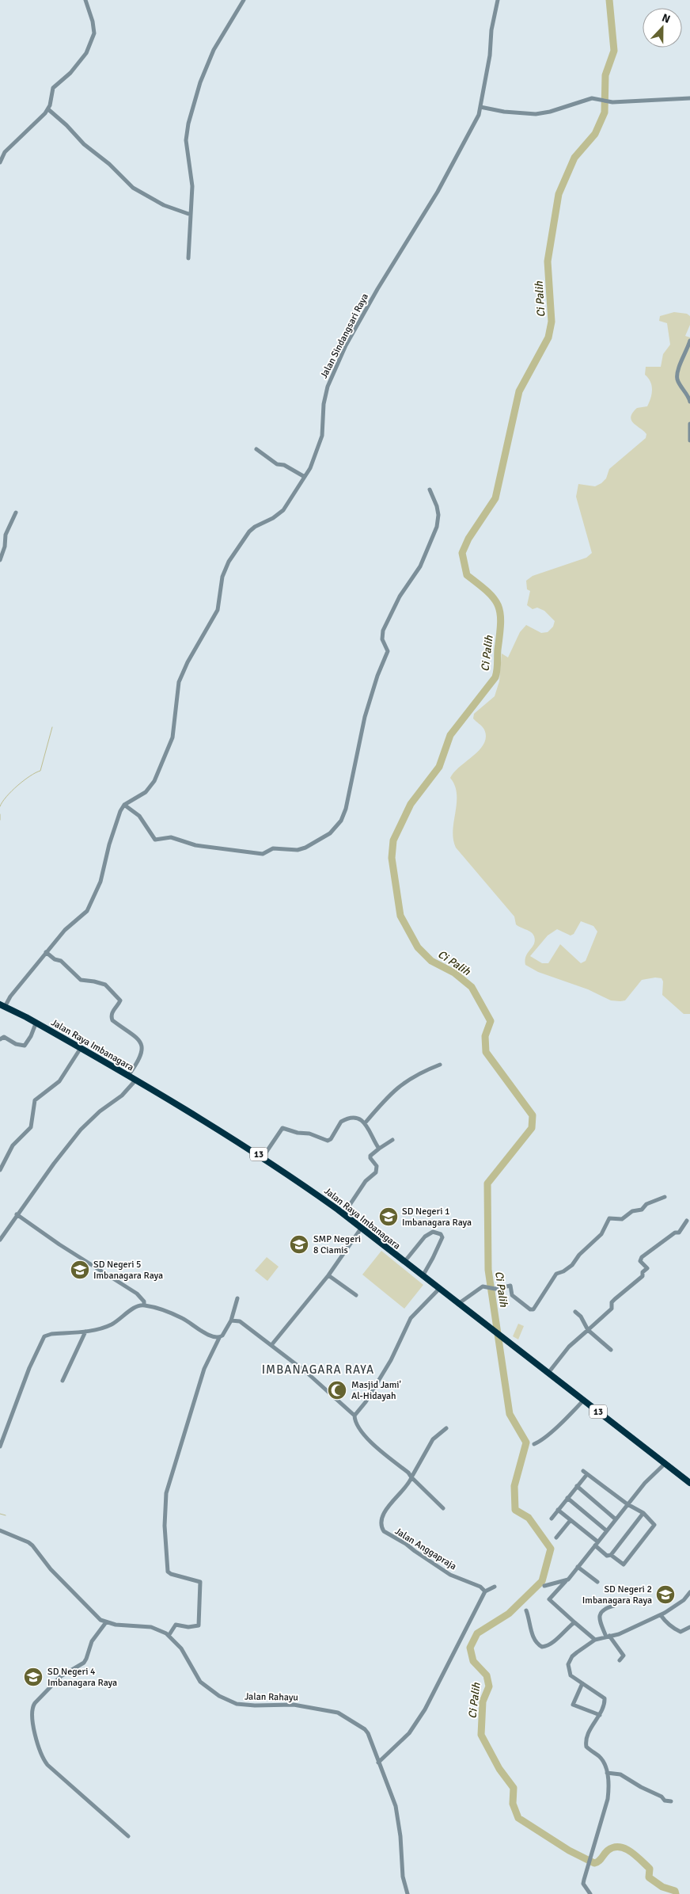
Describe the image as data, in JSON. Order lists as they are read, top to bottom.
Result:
{
  "streets": {
    "highway": ["Jalan Raya Imbanagara", "13"],
    "street": ["Jalan Sindangsari Raya", "Jalan Anggapraja", "Jalan Rahayu"]
  },
  "districts": ["IMBANAGARA RAYA"],
  "water": ["Ci Palih"],
  "places": {
    "school or university": [
      "SD Negeri 1 Imbanagara Raya",
      "SMP Negeri 8 Ciamis",
      "SD Negeri 5 Imbanagara Raya",
      "SD Negeri 2 Imbanagara Raya",
      "SD Negeri 4 Imbanagara Raya"
    ],
    "mosque": ["Masjid Jami' Al-Hidayah"]
  },
  "north": "top"
}
